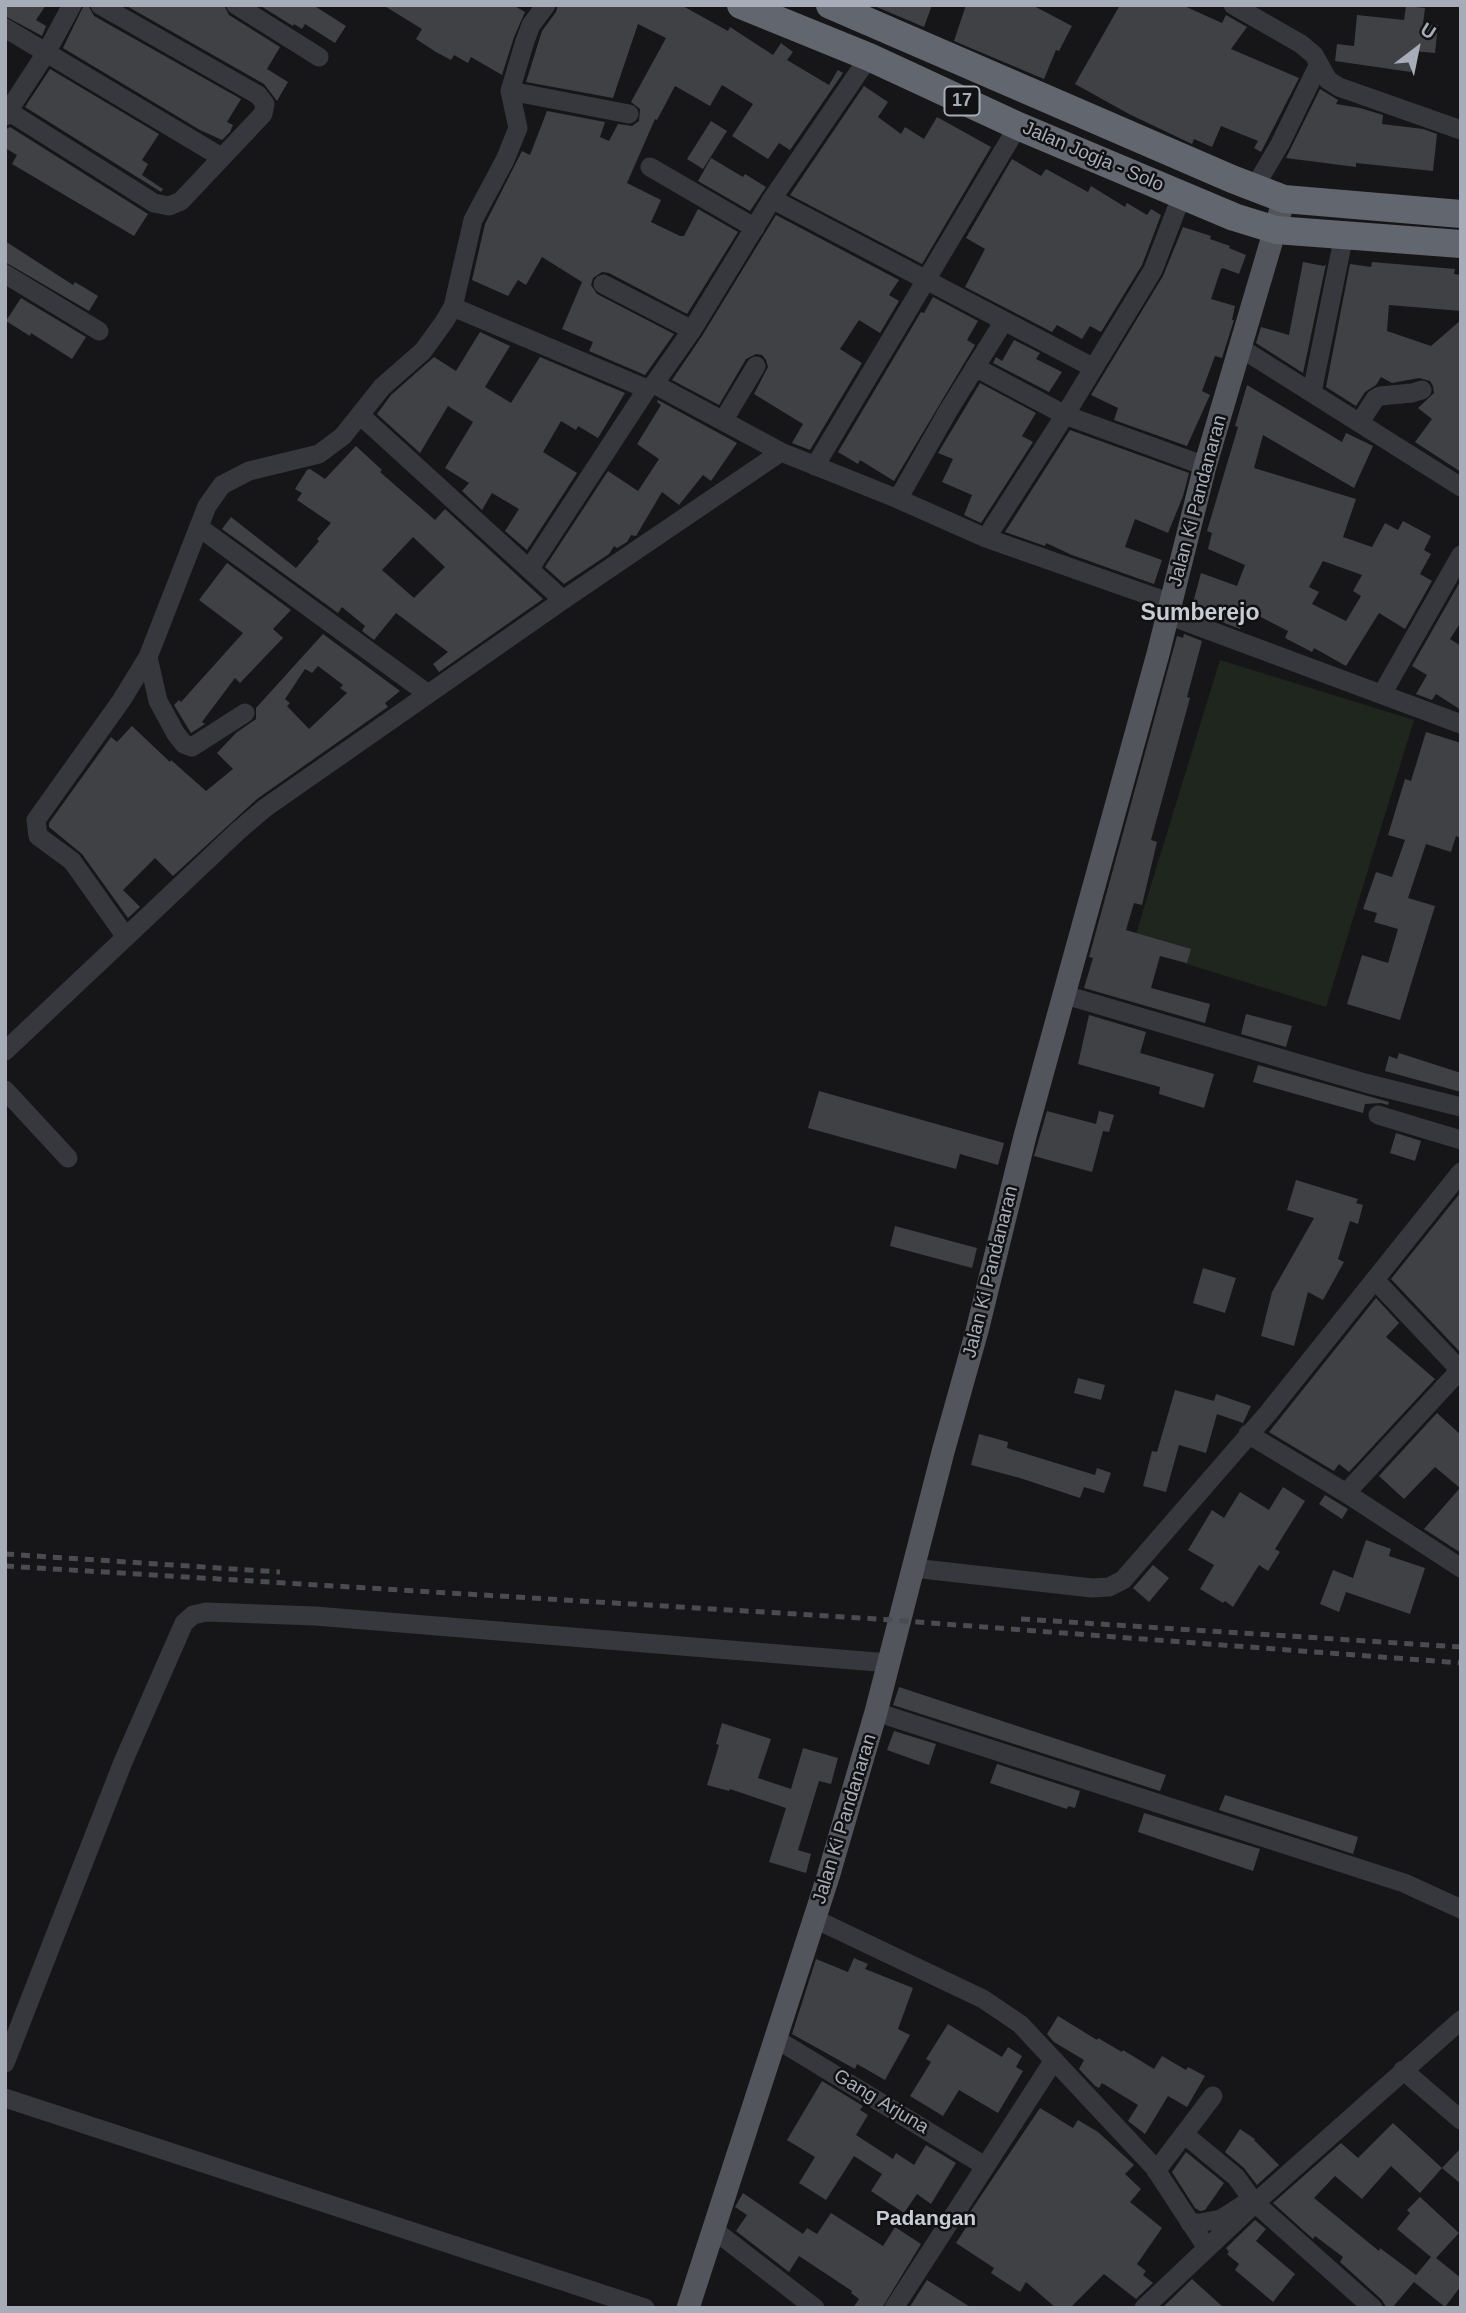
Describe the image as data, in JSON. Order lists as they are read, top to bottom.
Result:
{
  "streets": {
    "highway": ["17", "Jalan Jogja - Solo"],
    "main road": ["Jalan Ki Pandanaran"],
    "street": ["Gang Arjuna"]
  },
  "crossings": [
    ["Jalan Jogja - Solo", "Jalan Ki Pandanaran"],
    ["Jalan Ki Pandanaran", "Gang Arjuna"]
  ],
  "districts": ["Sumberejo", "Padangan"],
  "north": "top right"
}
